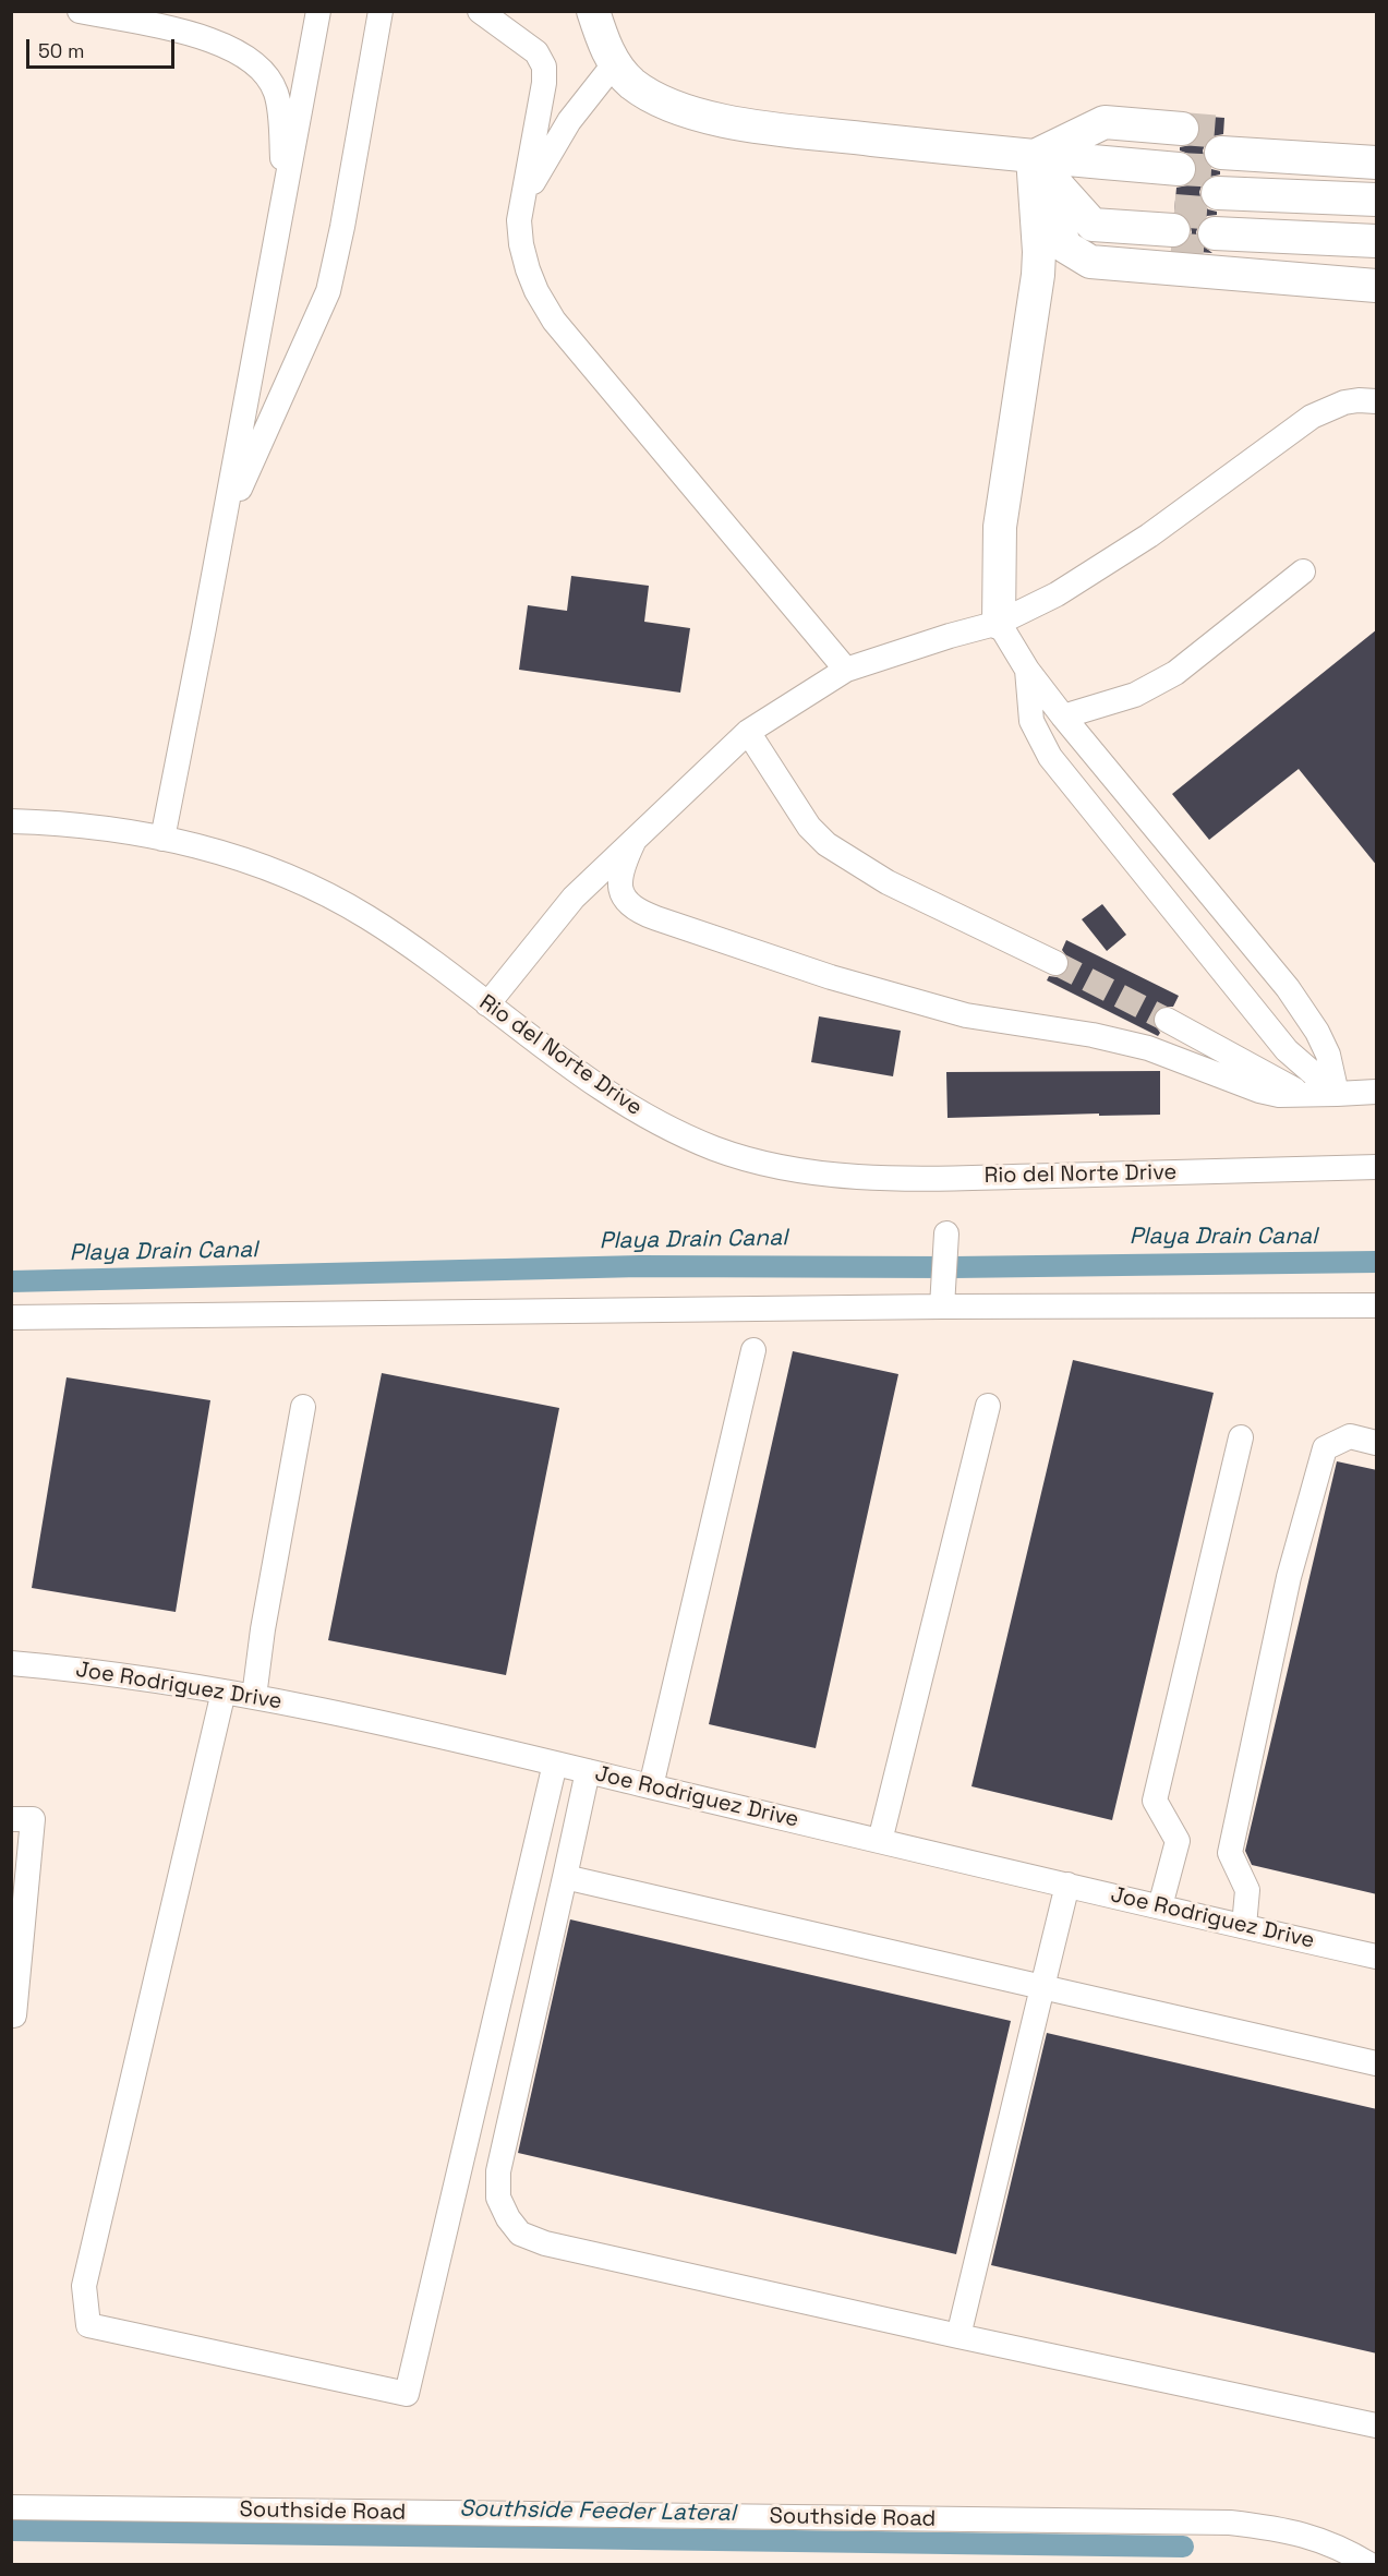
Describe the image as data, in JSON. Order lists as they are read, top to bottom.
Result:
{
  "streets": {
    "street": ["Rio del Norte Drive", "Joe Rodriguez Drive", "Southside Road"]
  },
  "water": ["Playa Drain Canal", "Southside Feeder Lateral"],
  "scale_bar": "50 m"
}
